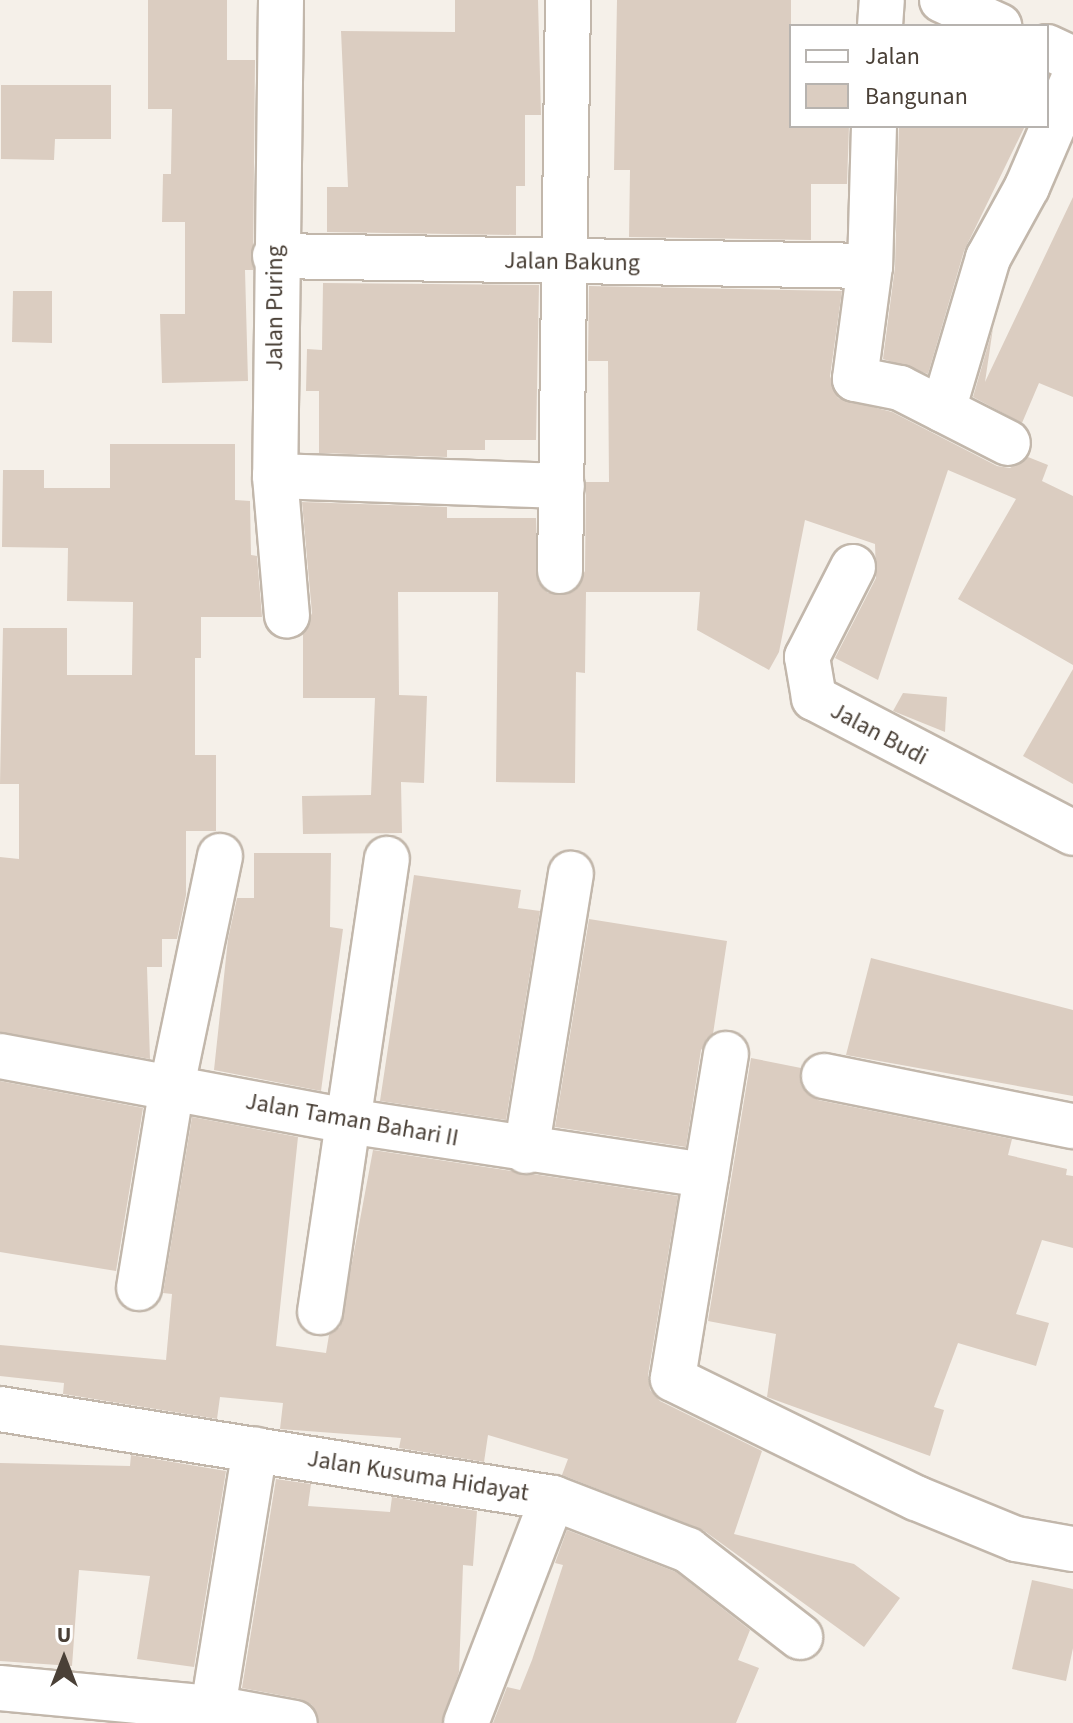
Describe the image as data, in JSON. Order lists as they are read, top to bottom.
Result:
{
  "streets": {
    "street": [
      "Jalan Bakung",
      "Jalan Puring",
      "Jalan Budi",
      "Jalan Taman Bahari II",
      "Jalan Kusuma Hidayat"
    ]
  },
  "crossings": [
    ["Jalan Bakung", "Jalan Puring"]
  ],
  "legend": ["Jalan", "Bangunan"],
  "north": "top"
}
